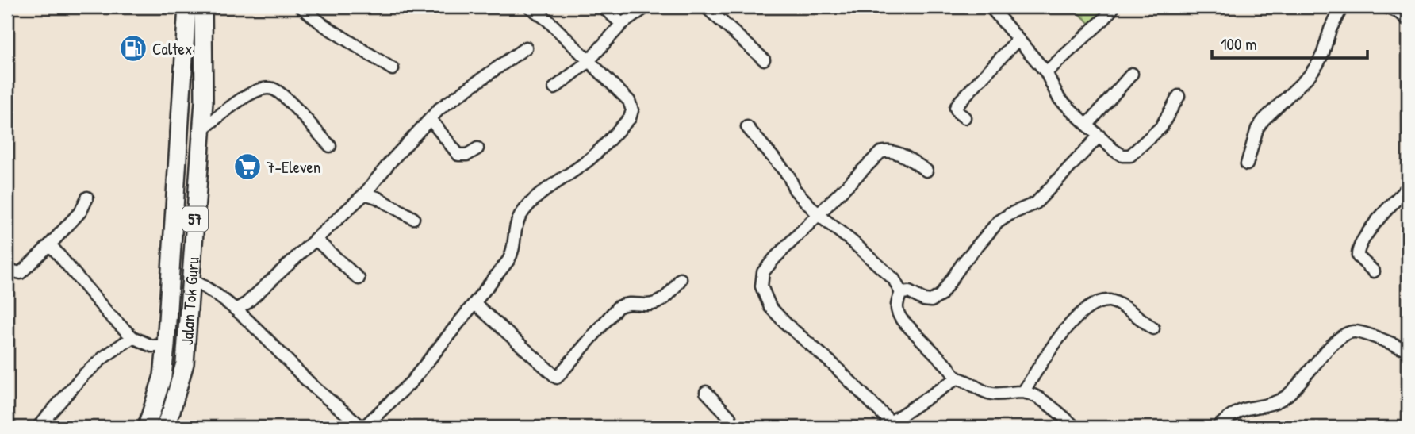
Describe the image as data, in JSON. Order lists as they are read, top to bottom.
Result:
{
  "streets": {
    "main road": ["57", "Jalan Tok Guru"]
  },
  "places": {
    "fuel station": ["Caltex"],
    "supermarket": ["7-Eleven"]
  },
  "scale_bar": "100 m"
}
